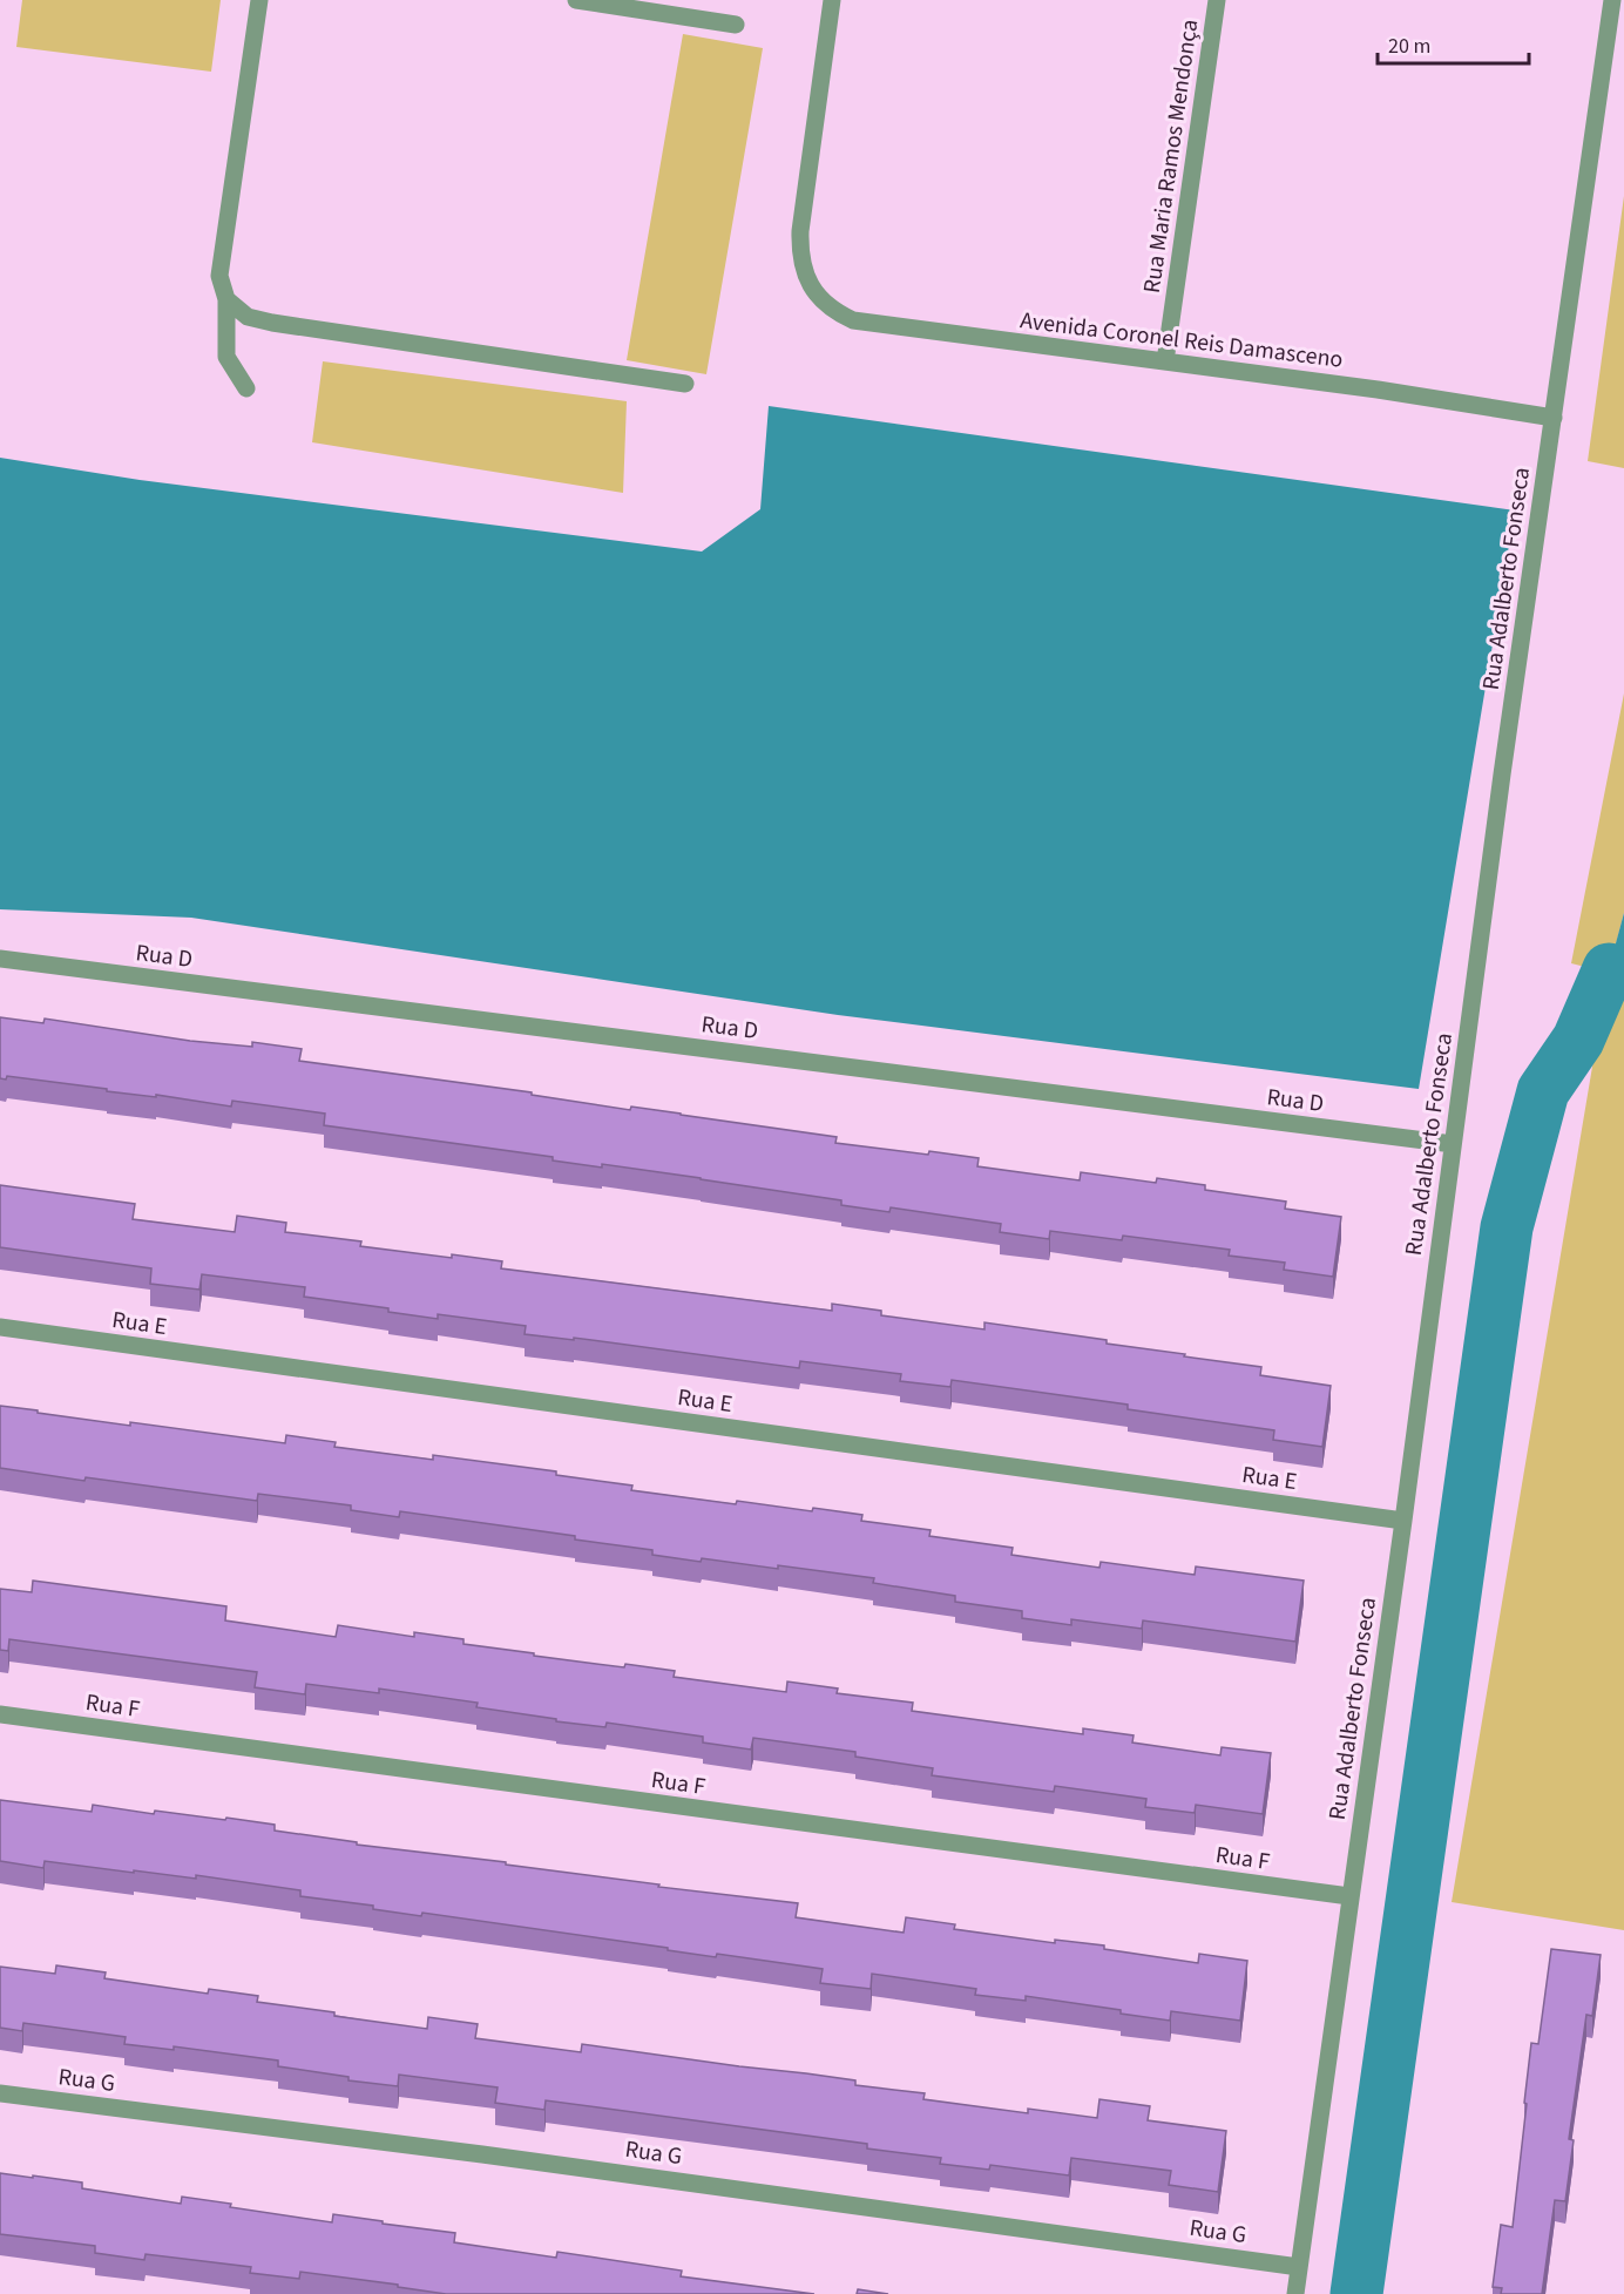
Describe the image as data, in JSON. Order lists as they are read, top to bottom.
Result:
{
  "streets": {
    "street": [
      "Rua Maria Ramos Mendonça",
      "Avenida Coronel Reis Damasceno",
      "Rua Adalberto Fonseca",
      "Rua D",
      "Rua E",
      "Rua F",
      "Rua G"
    ]
  },
  "crossings": [
    ["Rua Maria Ramos Mendonça", "Avenida Coronel Reis Damasceno"],
    ["Avenida Coronel Reis Damasceno", "Rua Adalberto Fonseca"],
    ["Rua Adalberto Fonseca", "Rua D"],
    ["Rua Adalberto Fonseca", "Rua E"],
    ["Rua Adalberto Fonseca", "Rua F"],
    ["Rua Adalberto Fonseca", "Rua G"]
  ],
  "scale_bar": "20 m"
}
